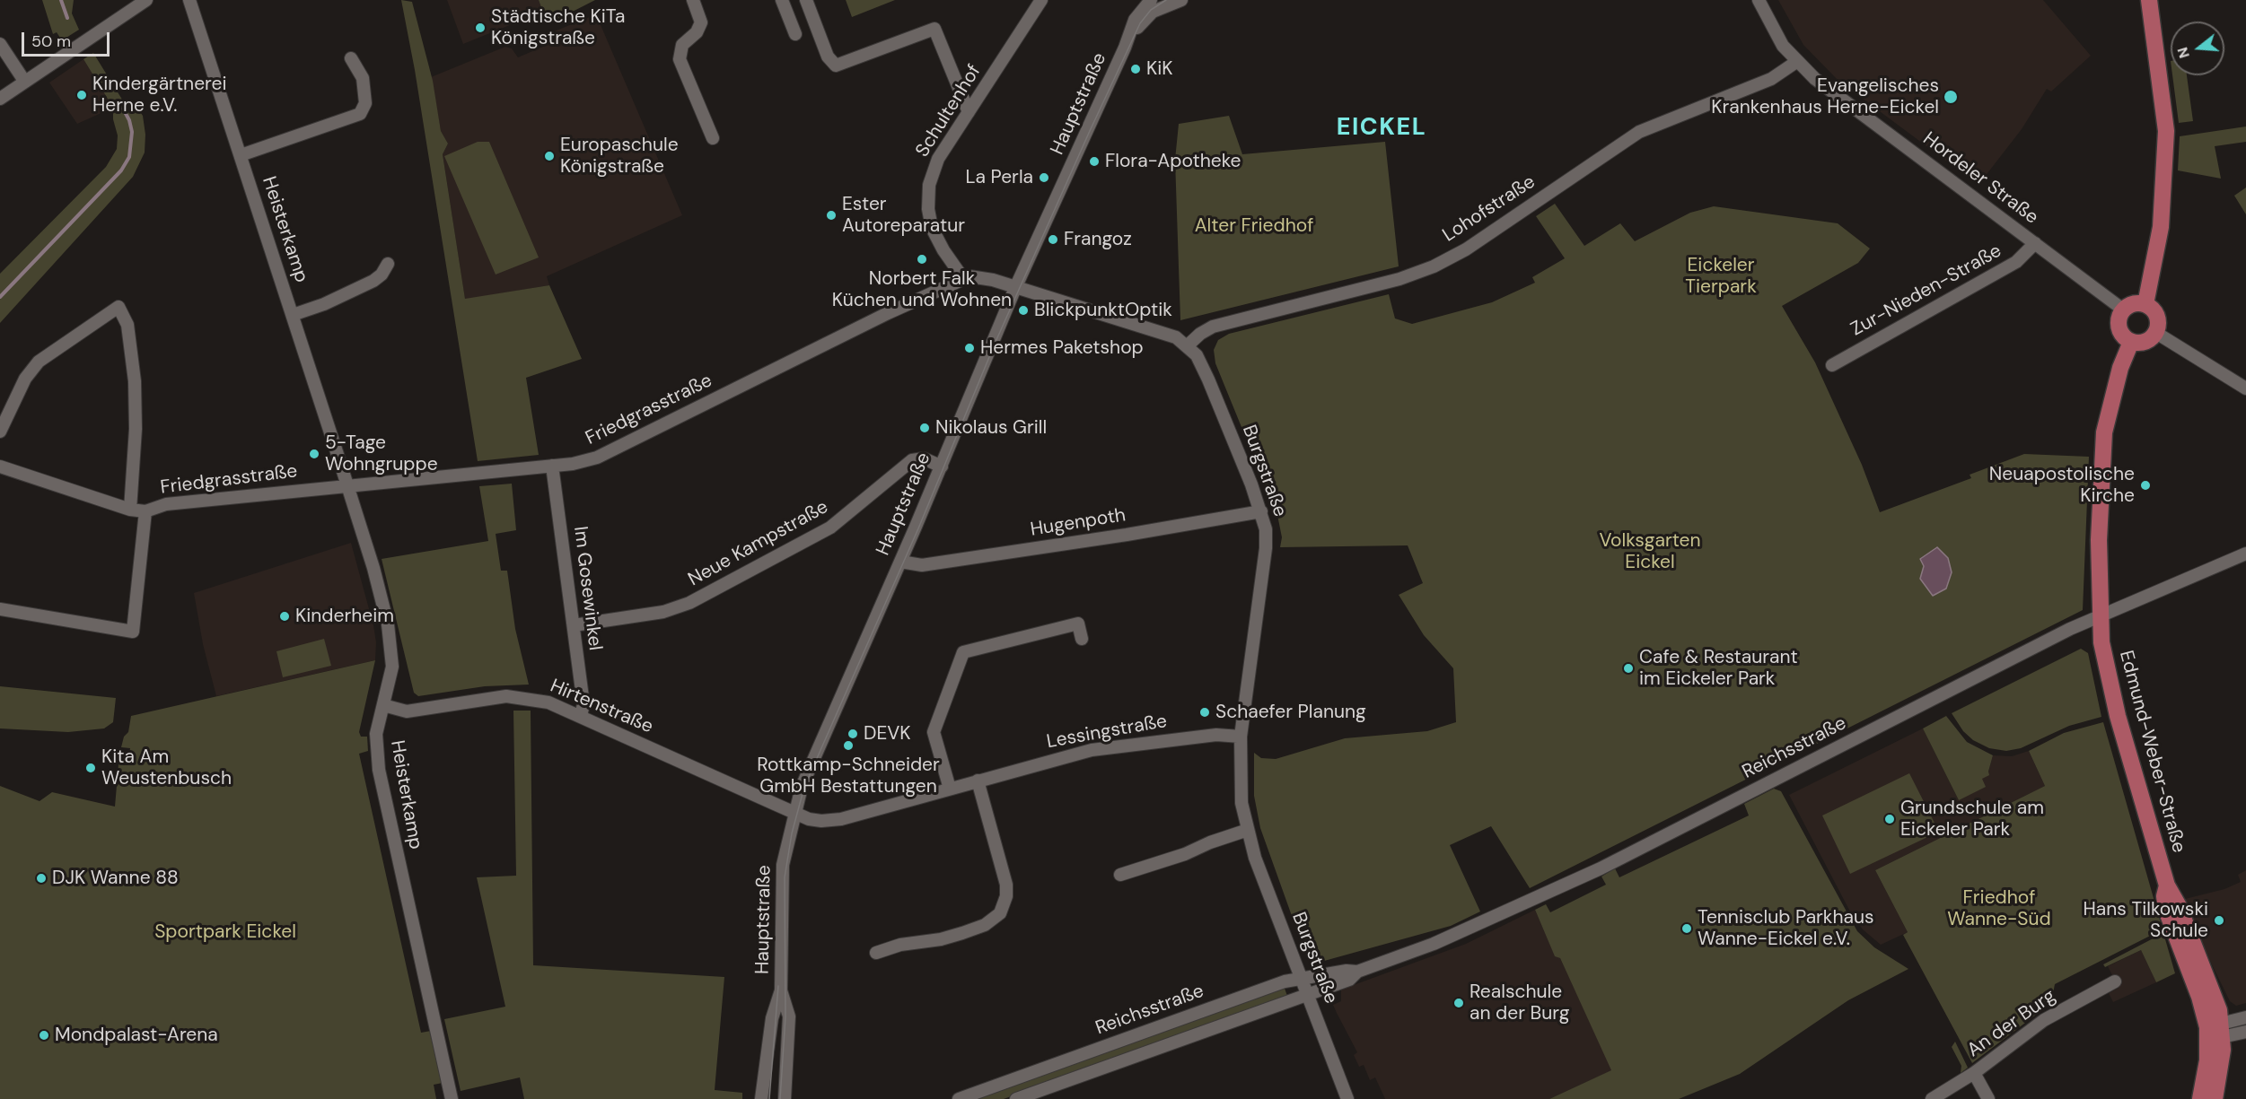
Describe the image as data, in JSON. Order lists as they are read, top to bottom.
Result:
{
  "streets": {
    "main road": ["Edmund-Weber-Straße"],
    "street": [
      "Hauptstraße",
      "Schultenhof",
      "Hordeler Straße",
      "Lohofstraße",
      "Heisterkamp",
      "Zur-Nieden-Straße",
      "Friedgrasstraße",
      "Burgstraße",
      "Hugenpoth",
      "Neue Kampstraße",
      "Im Gosewinkel",
      "Hirtenstraße",
      "Lessingstraße",
      "Reichsstraße",
      "An der Burg"
    ]
  },
  "crossings": [
    ["Hauptstraße", "Burgstraße"],
    ["Hauptstraße", "Hugenpoth"],
    ["Hauptstraße", "Neue Kampstraße"],
    ["Hauptstraße", "Hirtenstraße"],
    ["Hauptstraße", "Lessingstraße"],
    ["Schultenhof", "Friedgrasstraße"],
    ["Hordeler Straße", "Lohofstraße"],
    ["Hordeler Straße", "Zur-Nieden-Straße"],
    ["Hordeler Straße", "Edmund-Weber-Straße"],
    ["Lohofstraße", "Burgstraße"],
    ["Heisterkamp", "Friedgrasstraße"],
    ["Heisterkamp", "Hirtenstraße"],
    ["Friedgrasstraße", "Im Gosewinkel"],
    ["Burgstraße", "Hugenpoth"],
    ["Burgstraße", "Lessingstraße"],
    ["Burgstraße", "Reichsstraße"],
    ["Neue Kampstraße", "Im Gosewinkel"],
    ["Im Gosewinkel", "Hirtenstraße"],
    ["Hirtenstraße", "Lessingstraße"],
    ["Reichsstraße", "Edmund-Weber-Straße"]
  ],
  "districts": ["EICKEL"],
  "parks": [
    "Alter Friedhof",
    "Eickeler Tierpark",
    "Volksgarten Eickel",
    "Friedhof Wanne-Süd",
    "Sportpark Eickel"
  ],
  "places": [
    "Städtische KiTa Königstraße",
    "KiK",
    "Kindergärtnerei Herne e.V.",
    "Evangelisches Krankenhaus Herne-Eickel",
    "Europaschule Königstraße",
    "Flora-Apotheke",
    "La Perla",
    "Ester Autoreparatur",
    "Frangoz",
    "Norbert Falk Küchen und Wohnen",
    "BlickpunktOptik",
    "Hermes Paketshop",
    "Nikolaus Grill",
    "5-Tage Wohngruppe",
    "Neuapostolische Kirche",
    "Kinderheim",
    "Cafe & Restaurant im Eickeler Park",
    "Schaefer Planung",
    "DEVK",
    "Rottkamp-Schneider GmbH Bestattungen",
    "Kita Am Weustenbusch",
    "Grundschule am Eickeler Park",
    "DJK Wanne 88",
    "Hans Tilkowski Schule",
    "Tennisclub Parkhaus Wanne-Eickel e.V.",
    "Realschule an der Burg",
    "Mondpalast-Arena"
  ],
  "scale_bar": "50 m",
  "north": "left"
}
